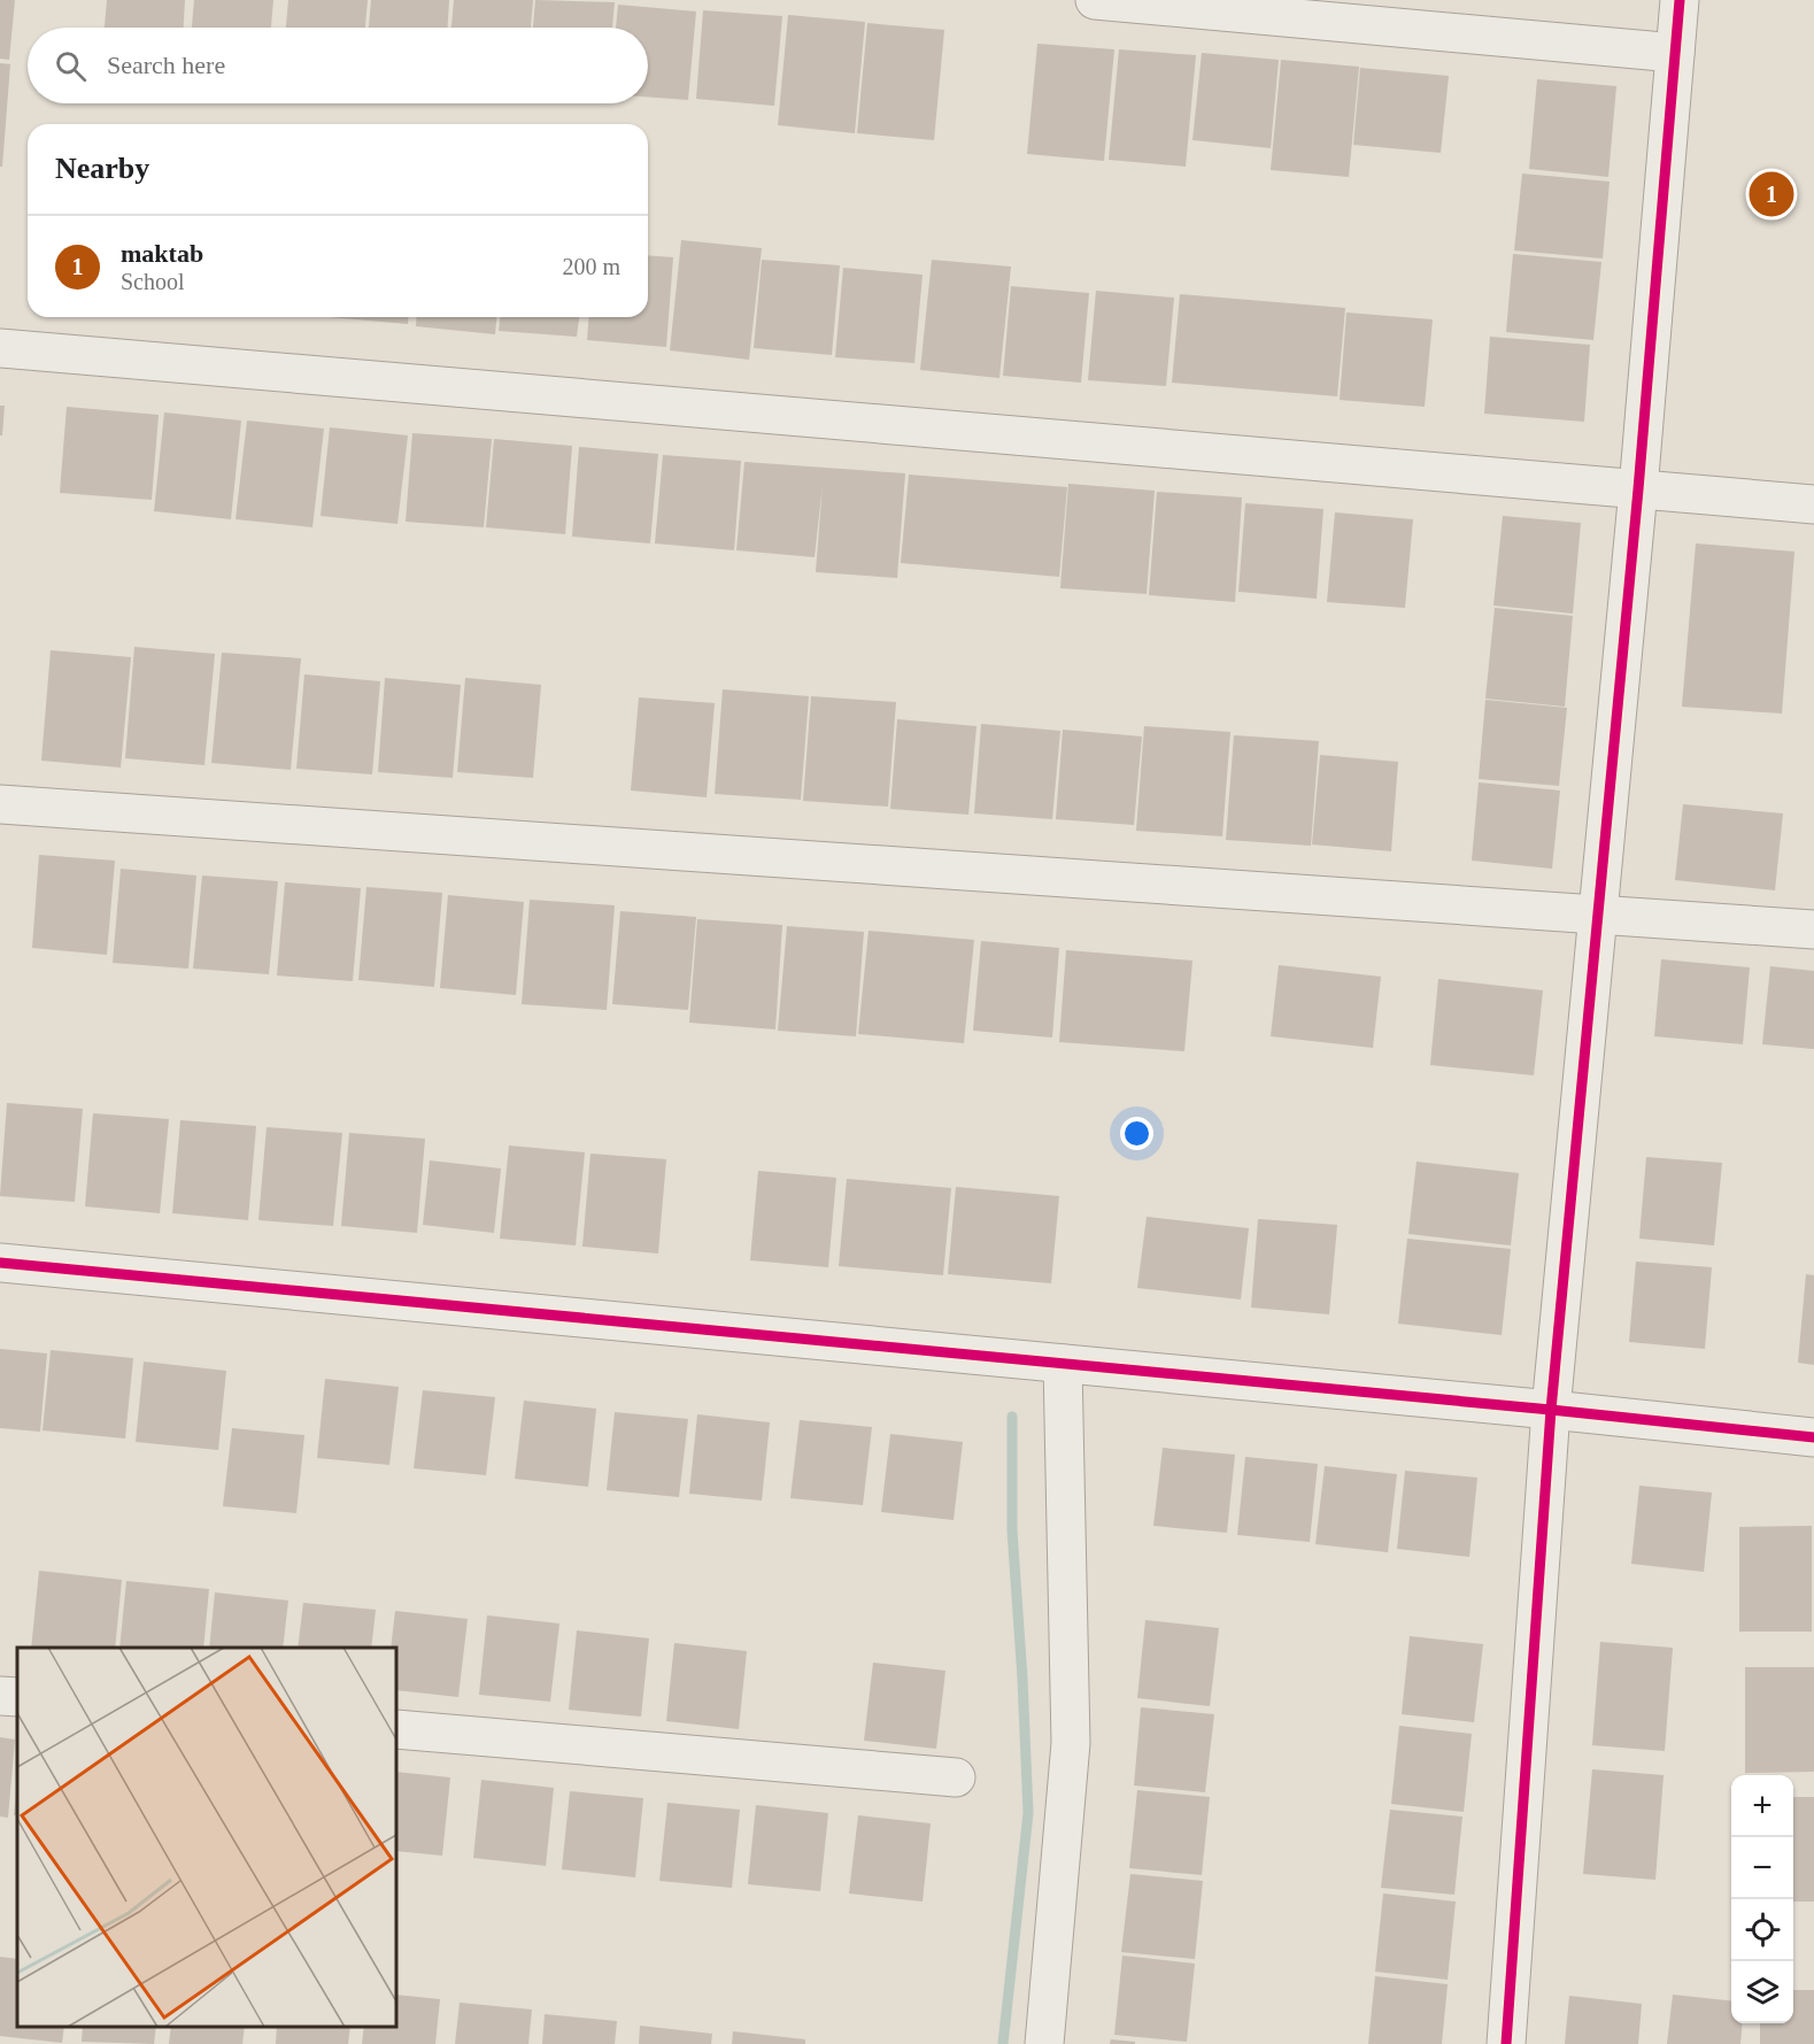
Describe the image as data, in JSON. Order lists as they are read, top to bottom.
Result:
{
  "page": {
    "search": "Search here",
    "heading": "Nearby",
    "pins": "1",
    "list": [
      {
        "mark": "1",
        "name": "maktab",
        "note": "School",
        "value": "200 m"
      }
    ],
    "map_buttons": ["+", "−"]
  }
}
